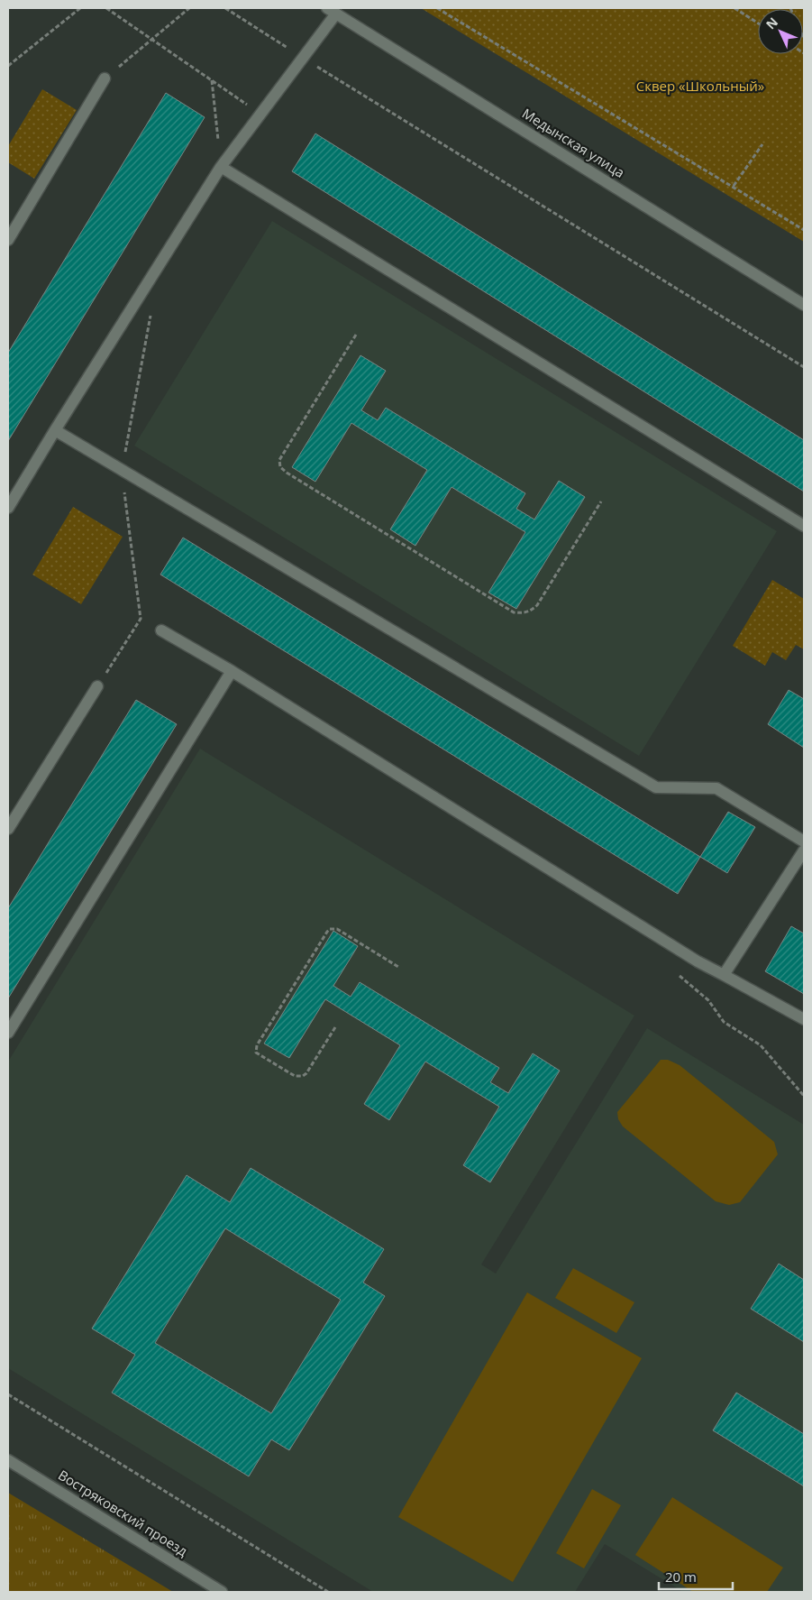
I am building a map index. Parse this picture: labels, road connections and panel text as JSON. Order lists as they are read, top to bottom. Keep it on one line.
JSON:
{"streets":{"street":["Медынская улица","Востряковский проезд"]},"parks":["Сквер «Школьный»"],"scale_bar":"20 m","north":"top left"}
